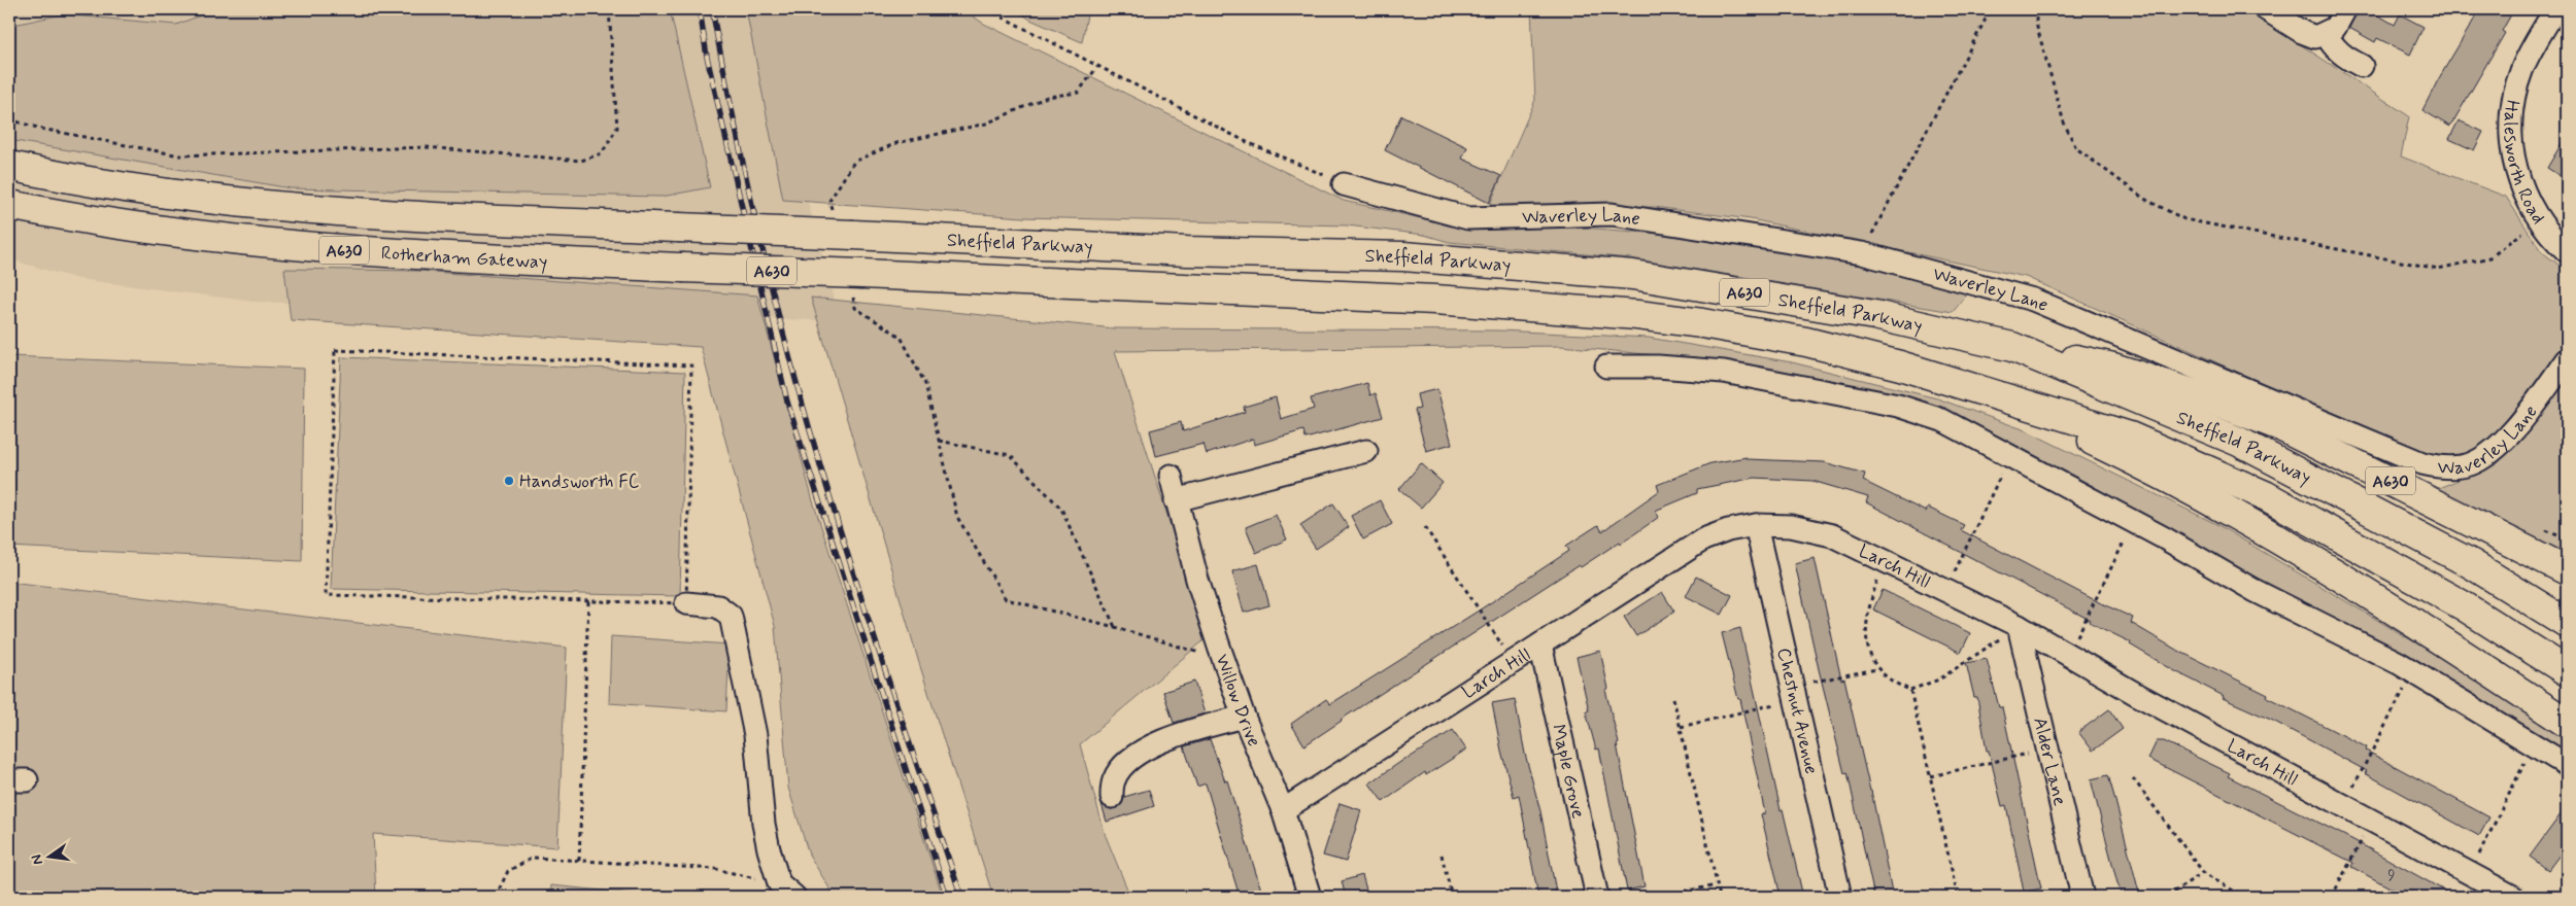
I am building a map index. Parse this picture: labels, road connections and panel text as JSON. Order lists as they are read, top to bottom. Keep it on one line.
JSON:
{"streets":{"highway":["Sheffield Parkway","A630","Rotherham Gateway"],"street":["Halesworth Road","Waverley Lane","Larch Hill","Willow Drive","Chestnut Avenue","Alder Lane","Maple Grove"]},"crossings":[["Sheffield Parkway","A630"],["Sheffield Parkway","Rotherham Gateway"],["Larch Hill","Willow Drive"],["Larch Hill","Chestnut Avenue"],["Larch Hill","Alder Lane"],["Larch Hill","Maple Grove"]],"places":["Handsworth FC"],"house_numbers":["9"],"north":"left"}
